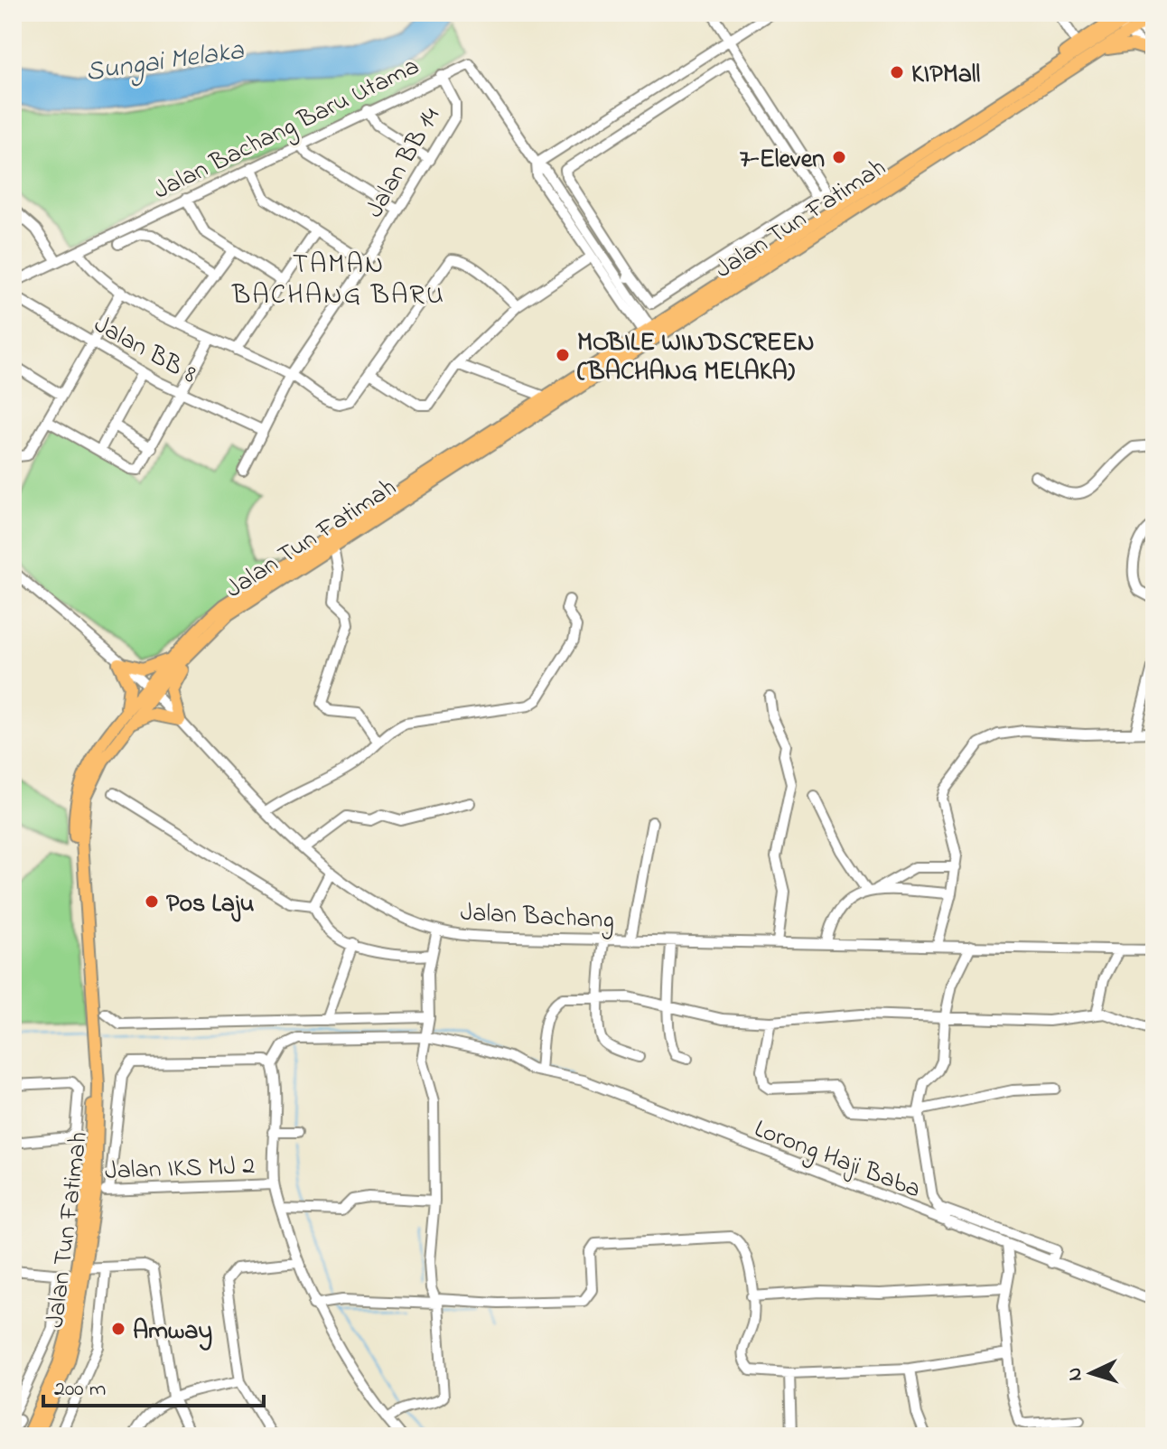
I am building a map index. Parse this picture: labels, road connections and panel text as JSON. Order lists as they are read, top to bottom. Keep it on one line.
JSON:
{"streets":{"main road":["Jalan Tun Fatimah"],"street":["Jalan Bachang Baru Utama","Jalan BB 14","Jalan BB 8","Jalan Bachang","Lorong Haji Baba","Jalan IKS MJ 2"]},"crossings":[["Jalan Bachang Baru Utama","Jalan BB 14"],["Jalan BB 14","Jalan BB 8"],["Jalan Tun Fatimah","Jalan Bachang"],["Jalan Tun Fatimah","Jalan IKS MJ 2"]],"districts":["TAMAN BACHANG BARU"],"water":["Sungai Melaka"],"places":["KIPMall","7-Eleven","MOBILE WINDSCREEN (BACHANG MELAKA)","Pos Laju","Amway"],"scale_bar":"200 m","north":"left"}
